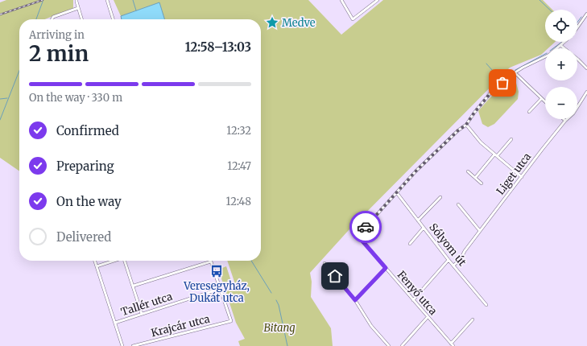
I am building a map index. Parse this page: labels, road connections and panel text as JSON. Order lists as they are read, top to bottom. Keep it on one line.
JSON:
{"streets":{"street":["Liget utca","Sólyom út","Fenyő utca","Tallér utca","Krajcár utca"]},"crossings":[["Liget utca","Sólyom út"],["Sólyom út","Fenyő utca"],["Tallér utca","Krajcár utca"]],"parks":["Bitang"],"places":{"place":["Medve"],"bus stop":["Veresegyház, Dukát utca"]},"page":{"map_buttons":["+","−"],"heading":["2 min","Arriving in","12:58–13:03"],"bar":"On the way · 330 m","list":[["Confirmed","12:32"],["Preparing","12:47"],["On the way","12:48"],"Delivered"]}}
